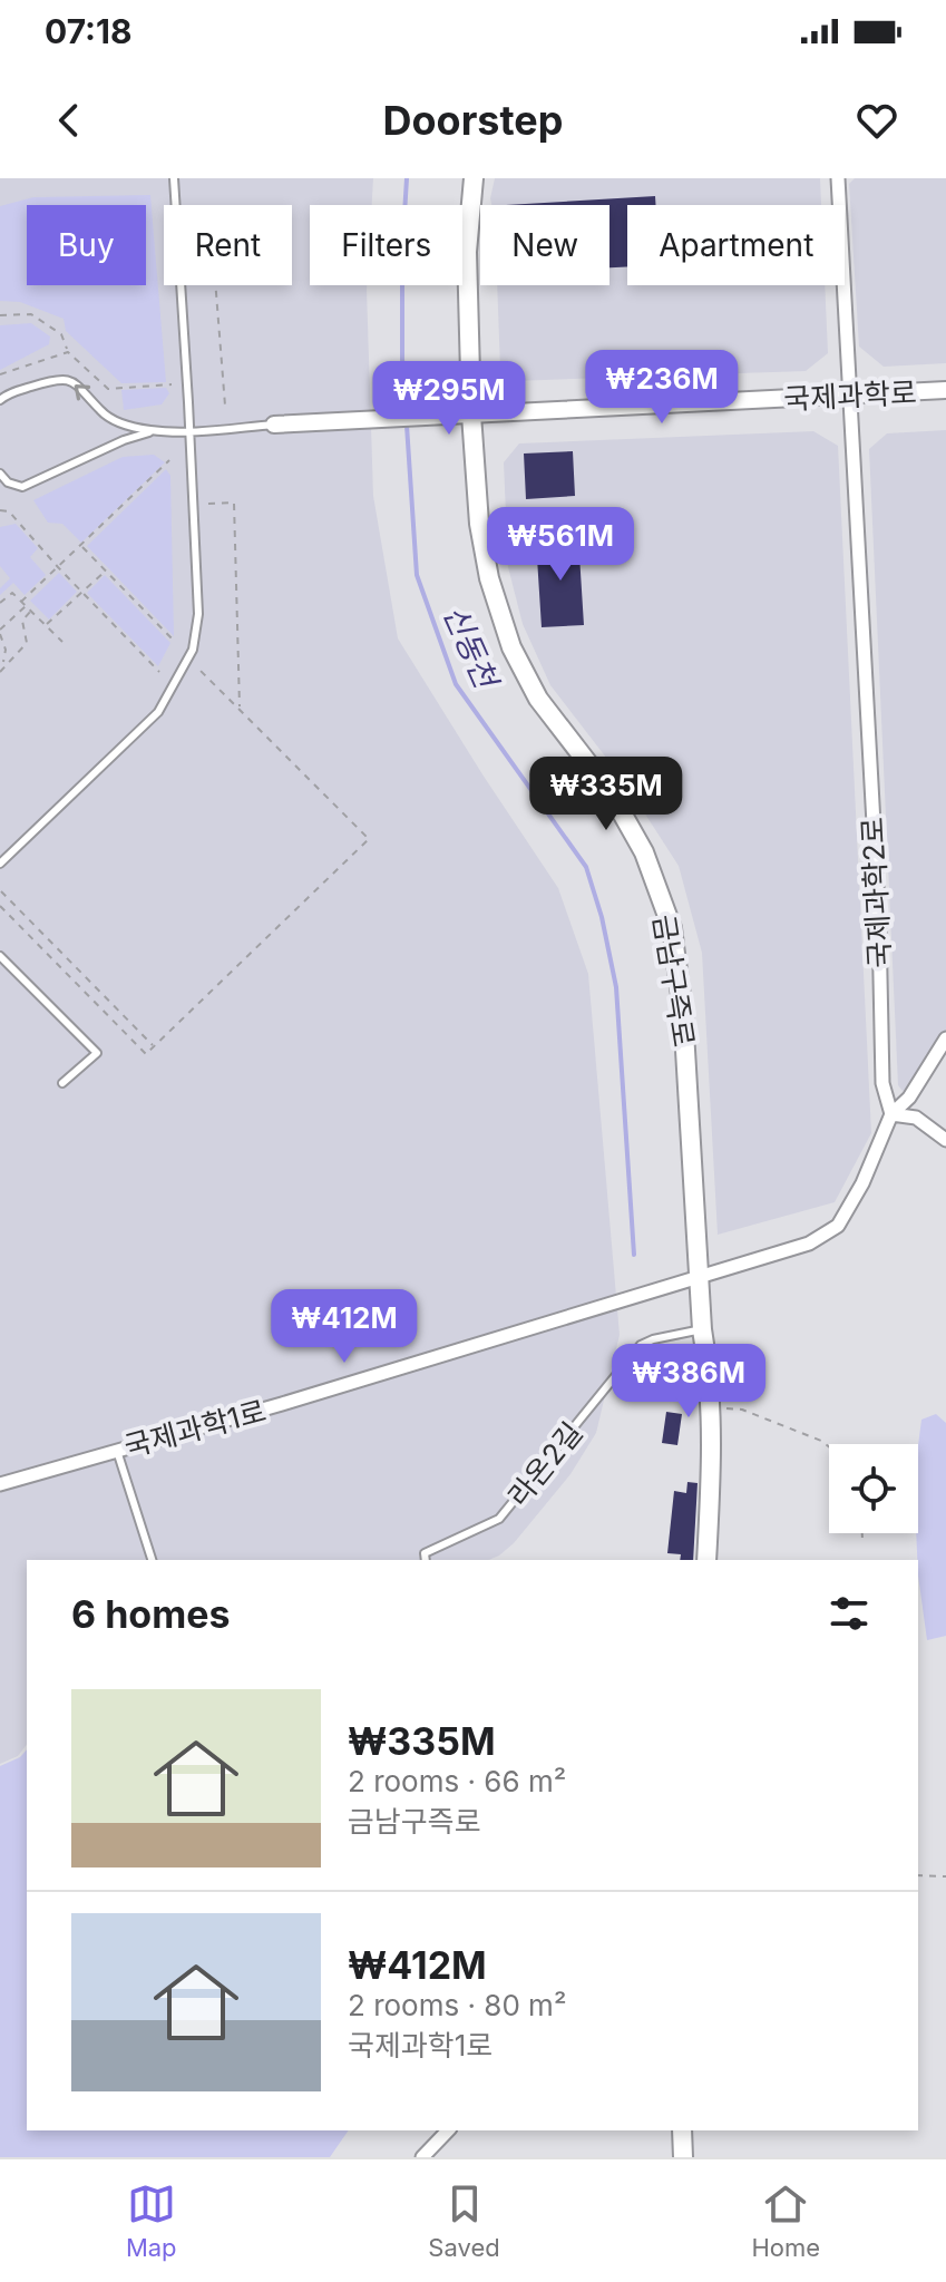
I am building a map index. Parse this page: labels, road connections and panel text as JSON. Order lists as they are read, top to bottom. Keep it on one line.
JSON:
{"streets":{"main road":["금남구즉로"],"street":["국제과학로","국제과학2로","국제과학1로"],"lane":["라온2길"]},"crossings":[["국제과학로","국제과학2로"],["국제과학로","금남구즉로"],["금남구즉로","국제과학1로"],["금남구즉로","라온2길"]],"water":["신동천"],"page":{"status":"07:18","header":"Doorstep","chip":["Buy","Rent","Filters","New","Apartment"],"price":["₩236M","₩295M","₩561M","₩335M","₩412M","₩386M"],"heading":"6 homes","list":[{"name":"₩335M","note":"2 rooms · 66 m² · 금남구즉로"},{"name":"₩412M","note":"2 rooms · 80 m² · 국제과학1로"}],"tabs":["Map","Saved","Home"]}}
